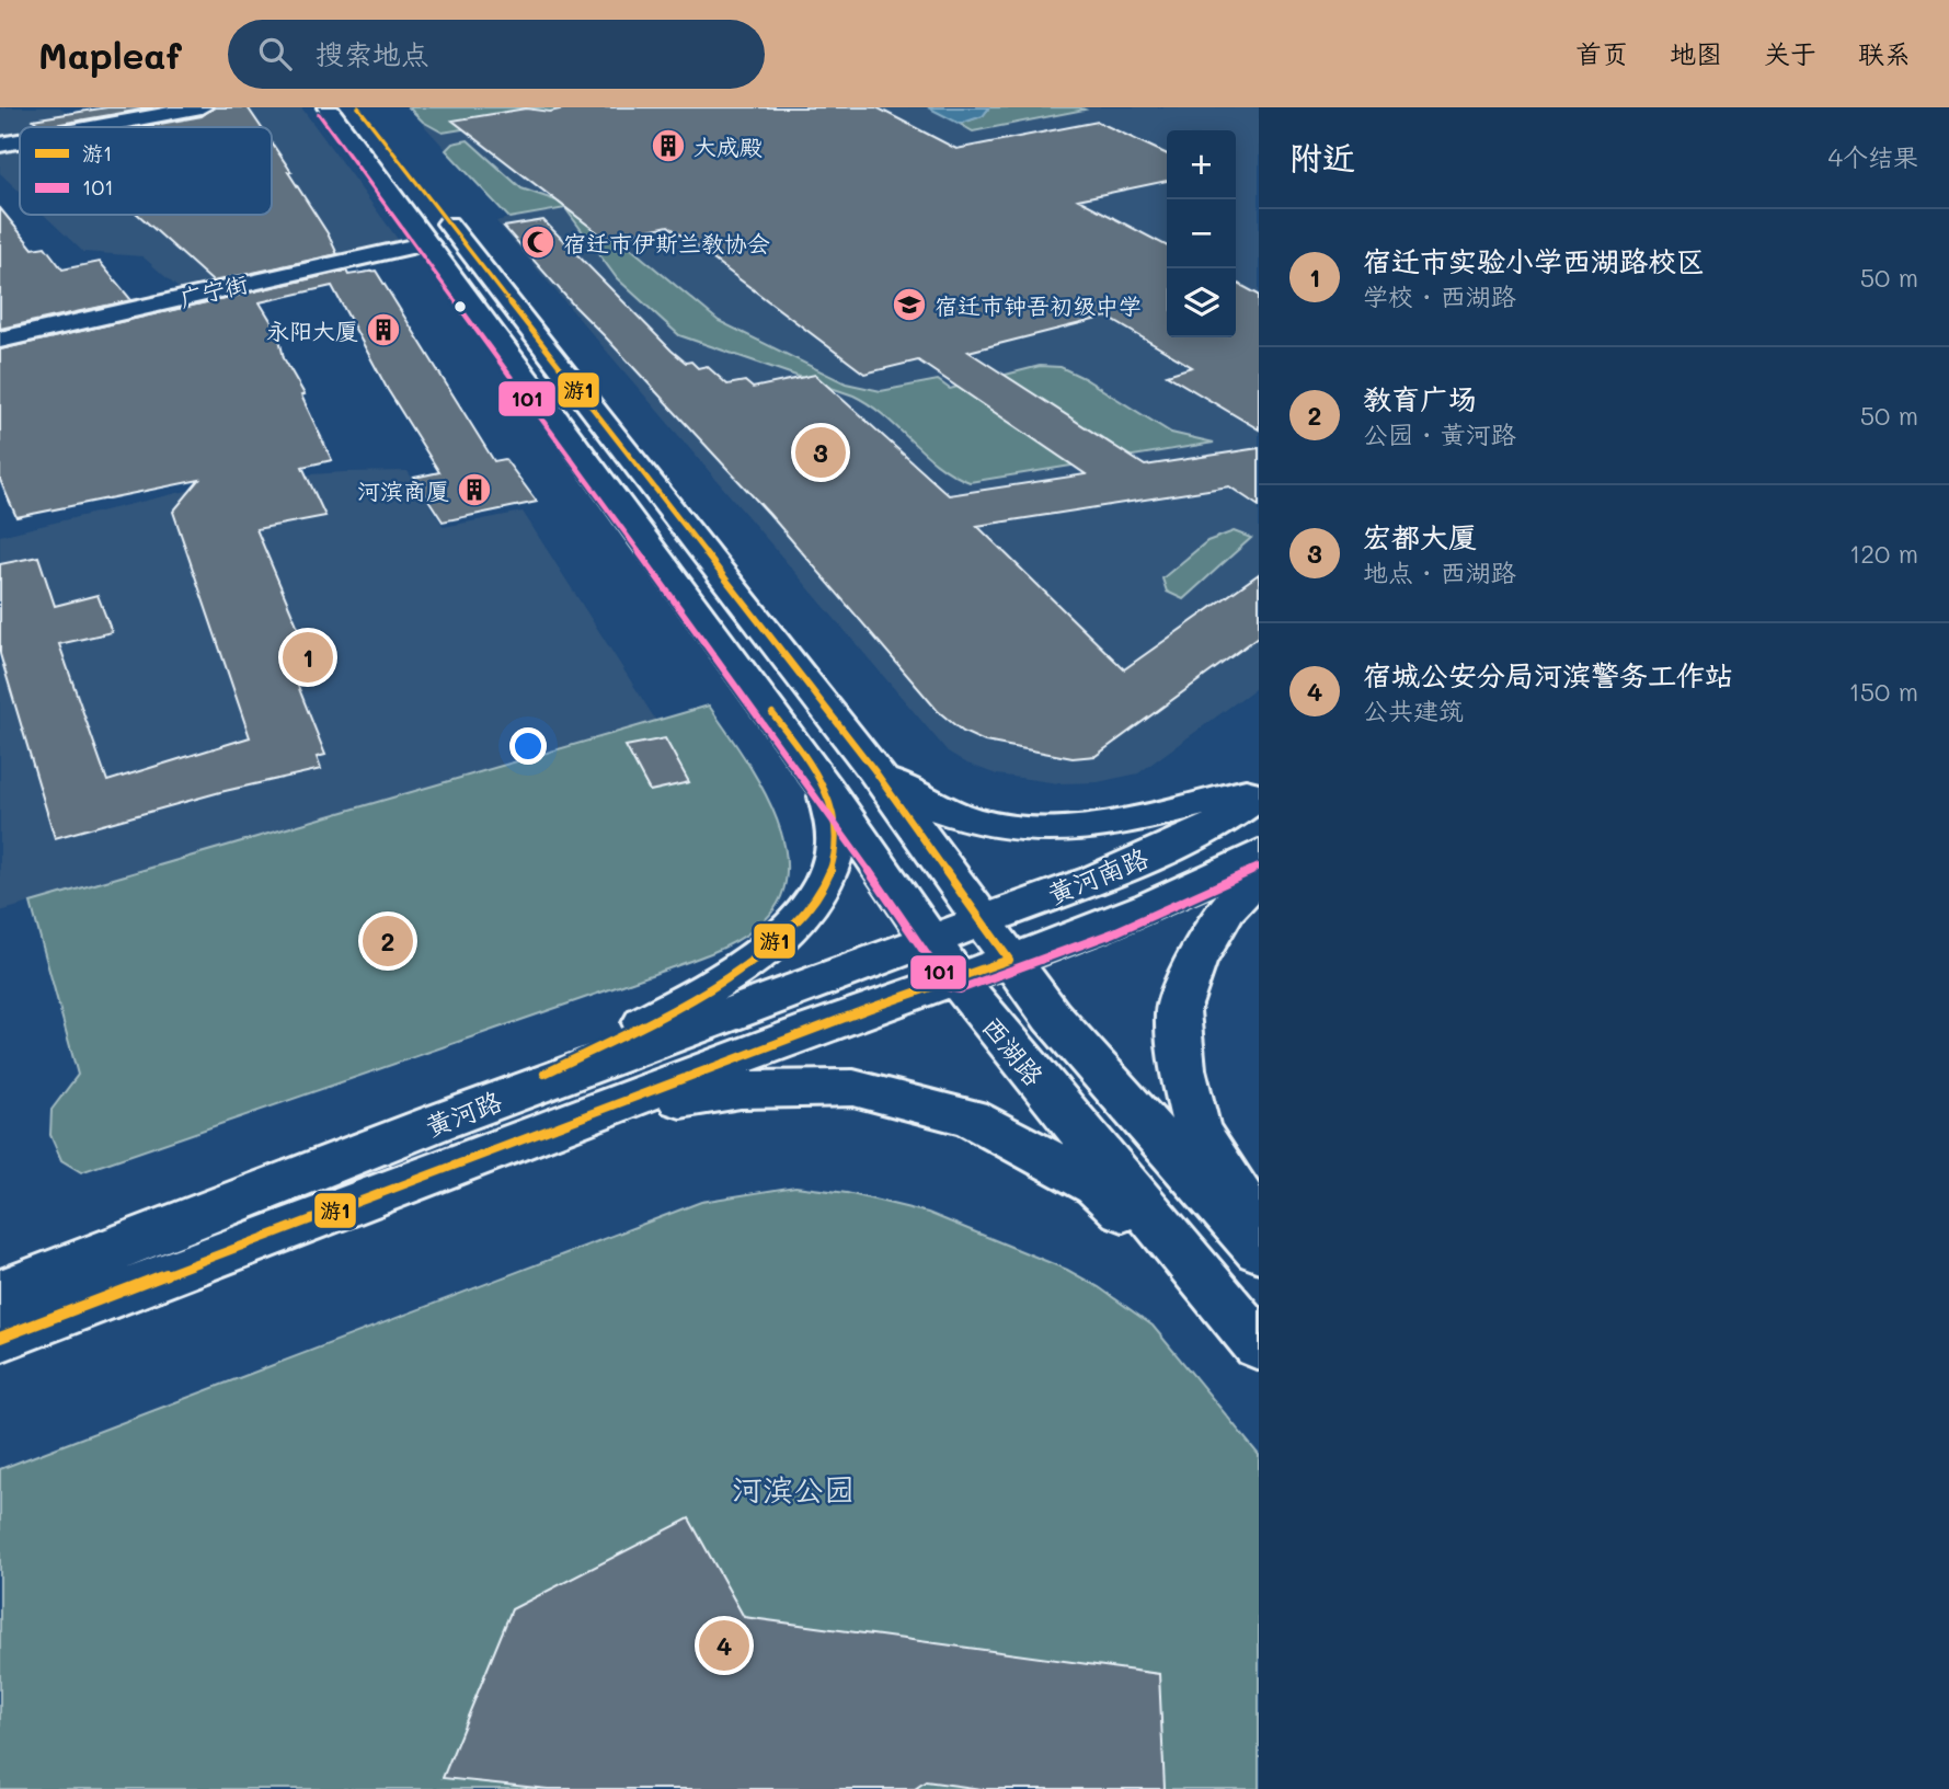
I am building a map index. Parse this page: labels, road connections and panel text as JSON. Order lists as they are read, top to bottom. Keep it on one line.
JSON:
{"streets":{"main road":["广宁街","黄河南路","西湖路","黄河路"]},"crossings":[["广宁街","西湖路"],["黄河南路","西湖路"],["黄河南路","黄河路"],["西湖路","黄河路"]],"parks":["河滨公园"],"places":{"building":["大成殿","永阳大厦","河滨商厦"],"mosque":["宿迁市伊斯兰教协会"],"school or university":["宿迁市钟吾初级中学"]},"lines":["transit line 游1","transit line 101"],"legend":["游1","101"],"page":{"header":"Mapleaf","search":"搜索地点","nav":["首页","地图","关于","联系"],"heading":["附近","4个结果"],"map_buttons":["+","−"],"list":[{"mark":"1","name":"宿迁市实验小学西湖路校区","note":"学校 · 西湖路","value":"50 m"},{"mark":"2","name":"教育广场","note":"公园 · 黄河路","value":"50 m"},{"mark":"3","name":"宏都大厦","note":"地点 · 西湖路","value":"120 m"},{"mark":"4","name":"宿城公安分局河滨警务工作站","note":"公共建筑","value":"150 m"}],"pins":["3","1","2","4"]}}
